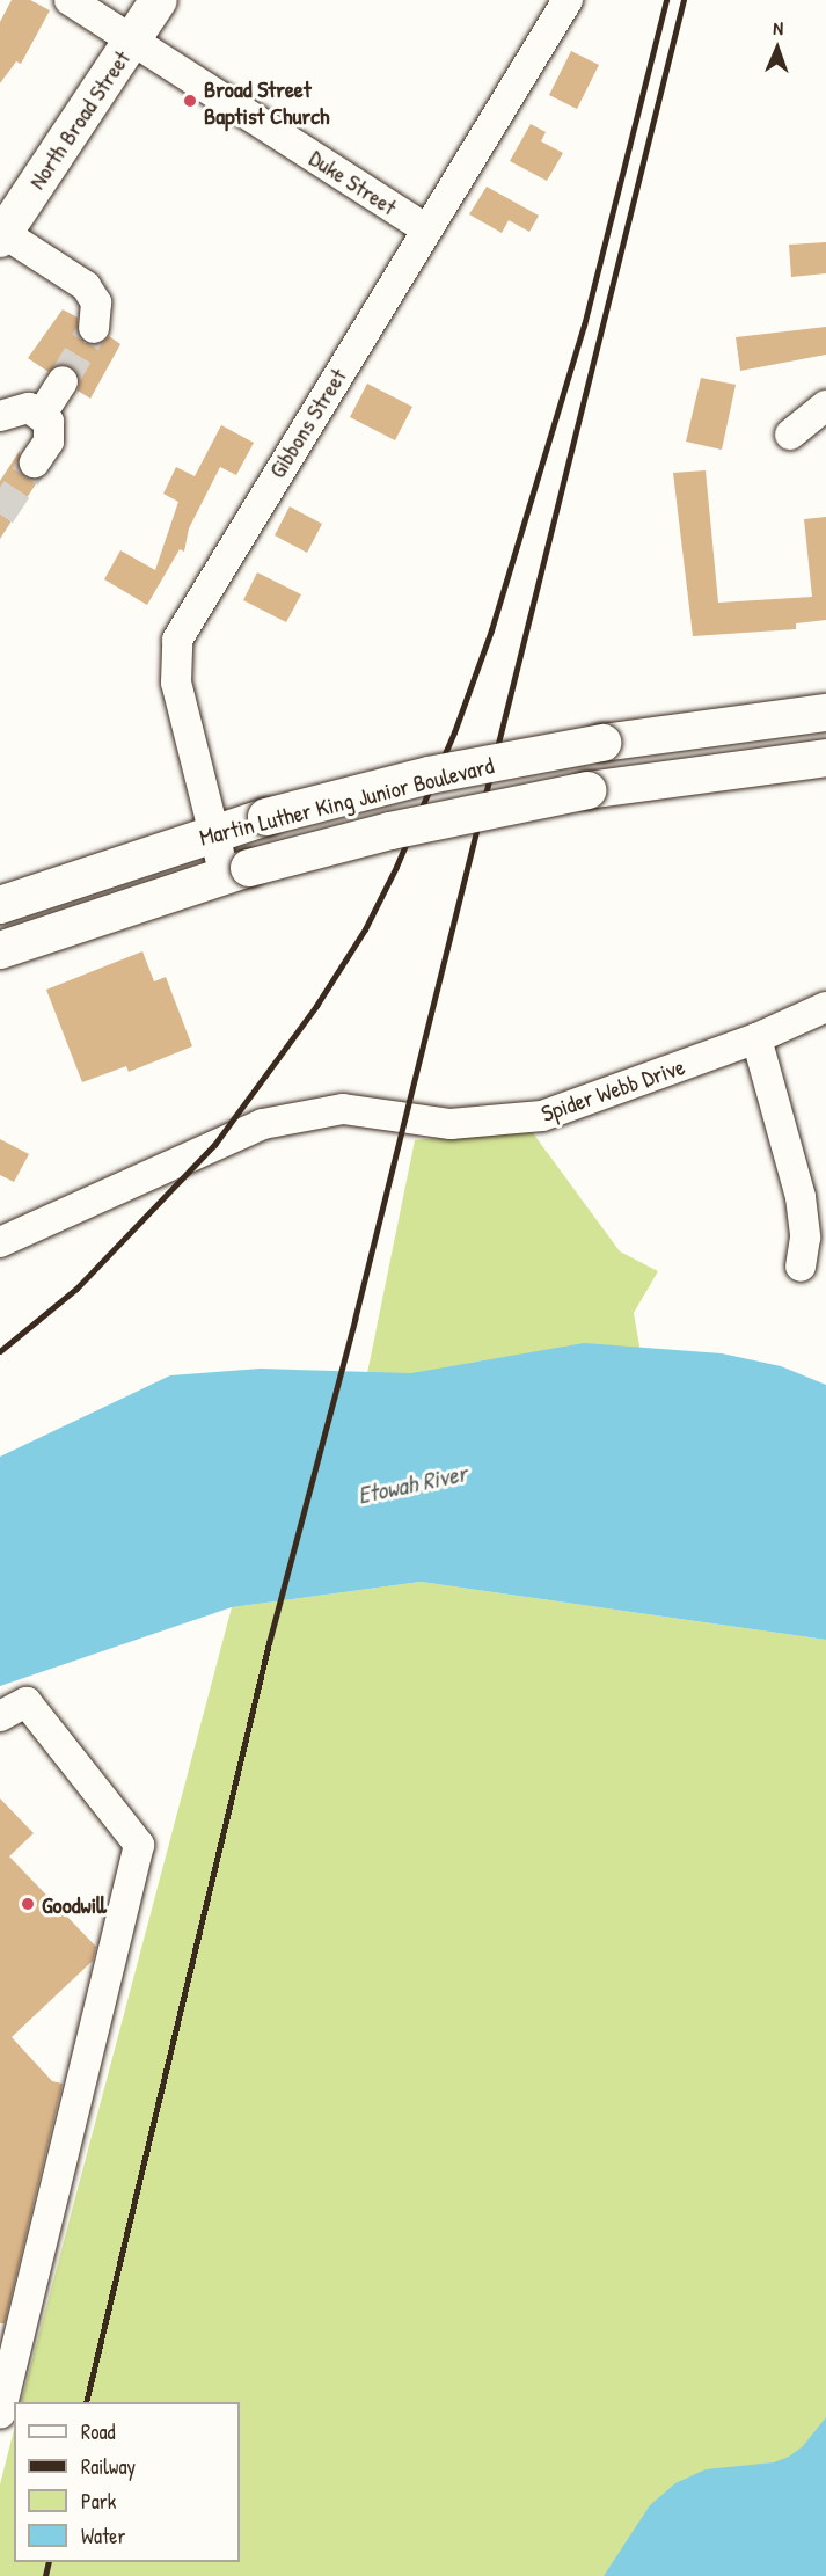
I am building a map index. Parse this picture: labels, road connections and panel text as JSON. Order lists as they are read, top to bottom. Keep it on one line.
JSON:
{"streets":{"main road":["North Broad Street","Martin Luther King Junior Boulevard"],"street":["Duke Street","Gibbons Street","Spider Webb Drive"]},"crossings":[["North Broad Street","Duke Street"],["Duke Street","Gibbons Street"],["Gibbons Street","Martin Luther King Junior Boulevard"]],"water":["Etowah River"],"places":["Broad Street Baptist Church","Goodwill"],"legend":["Road","Railway","Park","Water"],"north":"top"}
